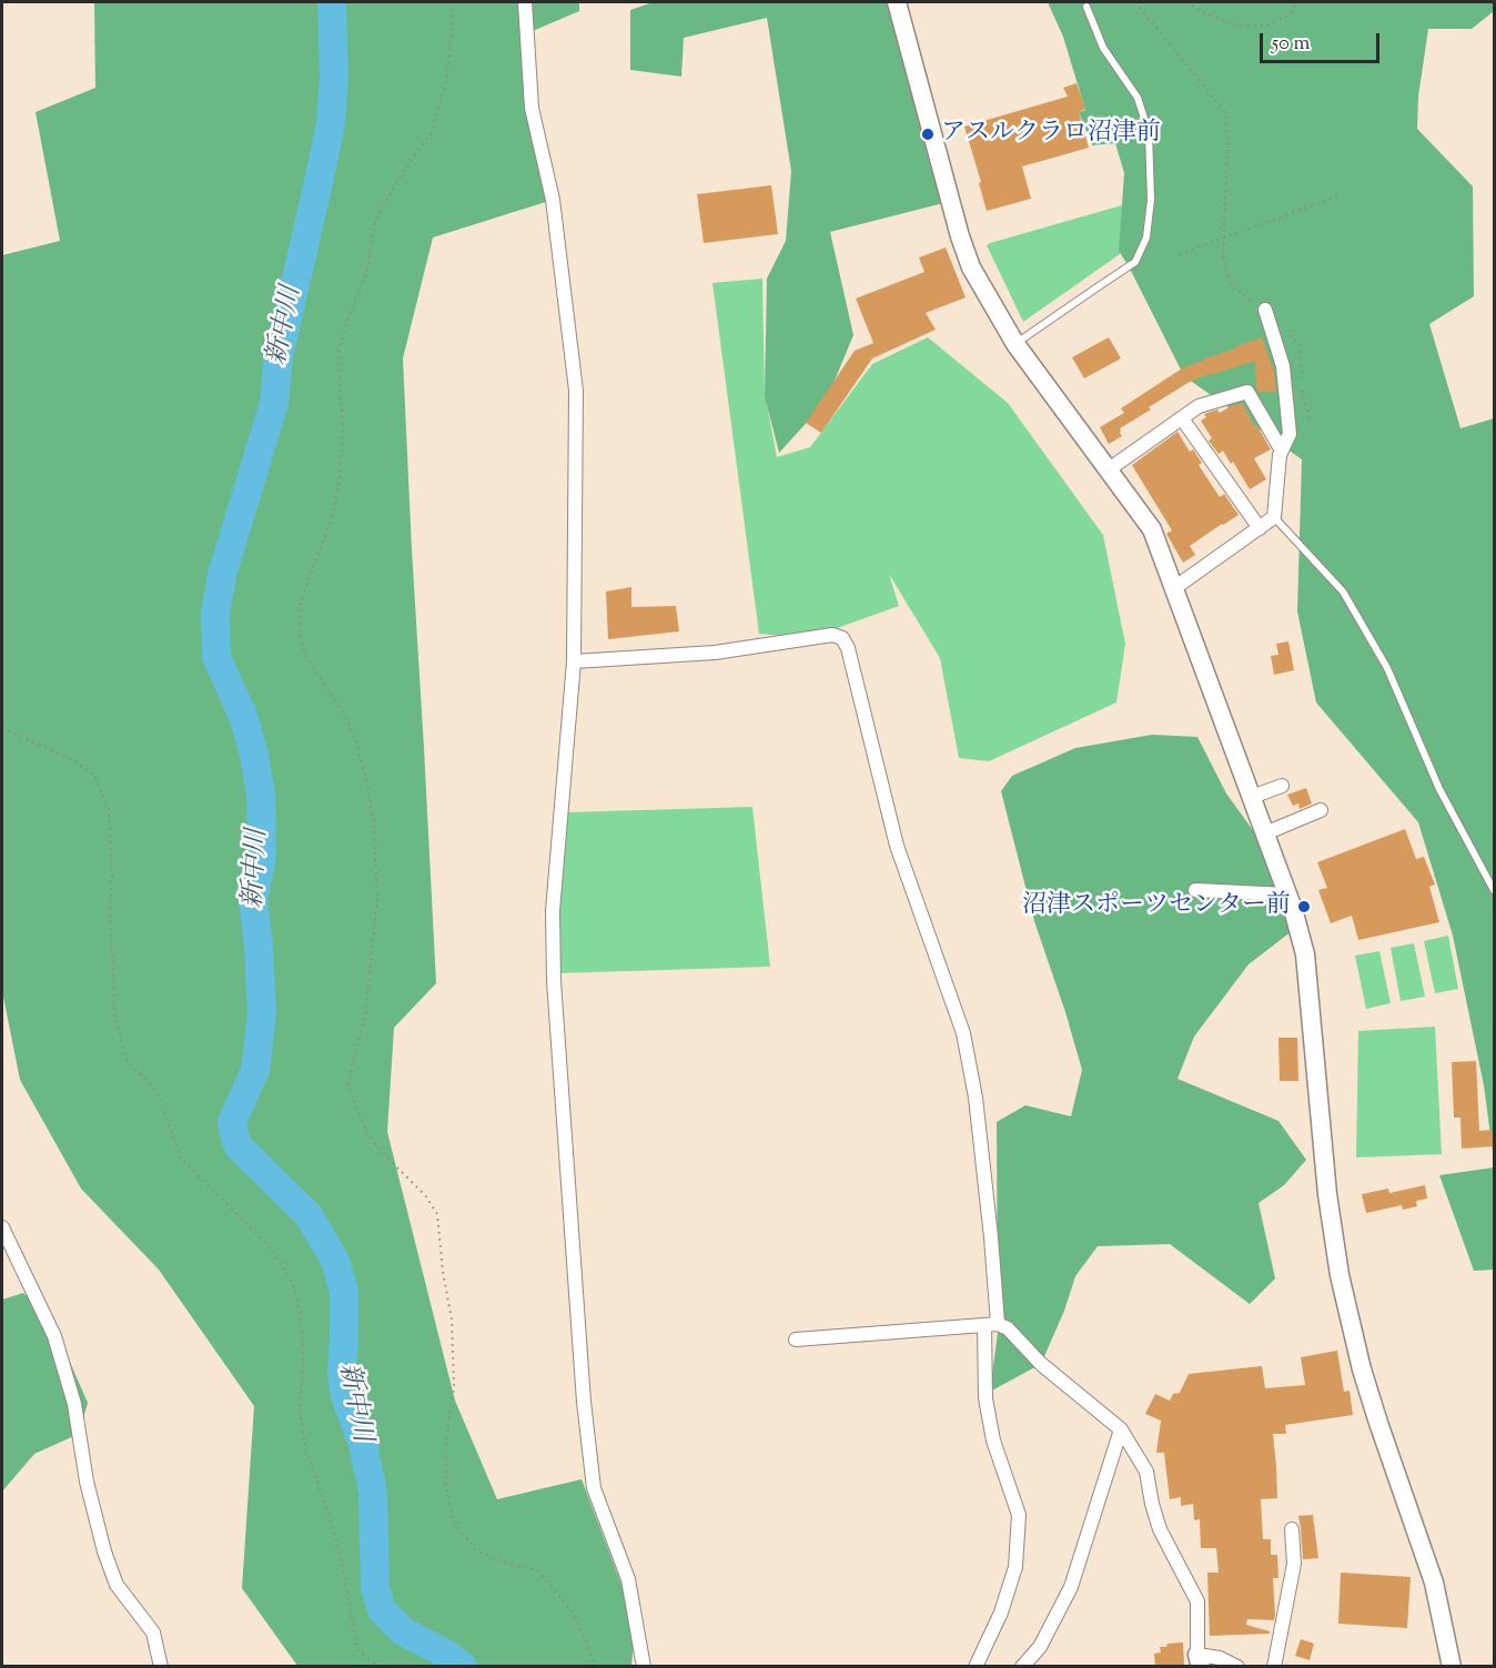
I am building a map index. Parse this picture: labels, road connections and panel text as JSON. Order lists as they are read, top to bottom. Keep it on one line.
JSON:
{"water":["新中川"],"places":["アスルクラロ沼津前","沼津スポーツセンター前"],"scale_bar":"50 m"}
